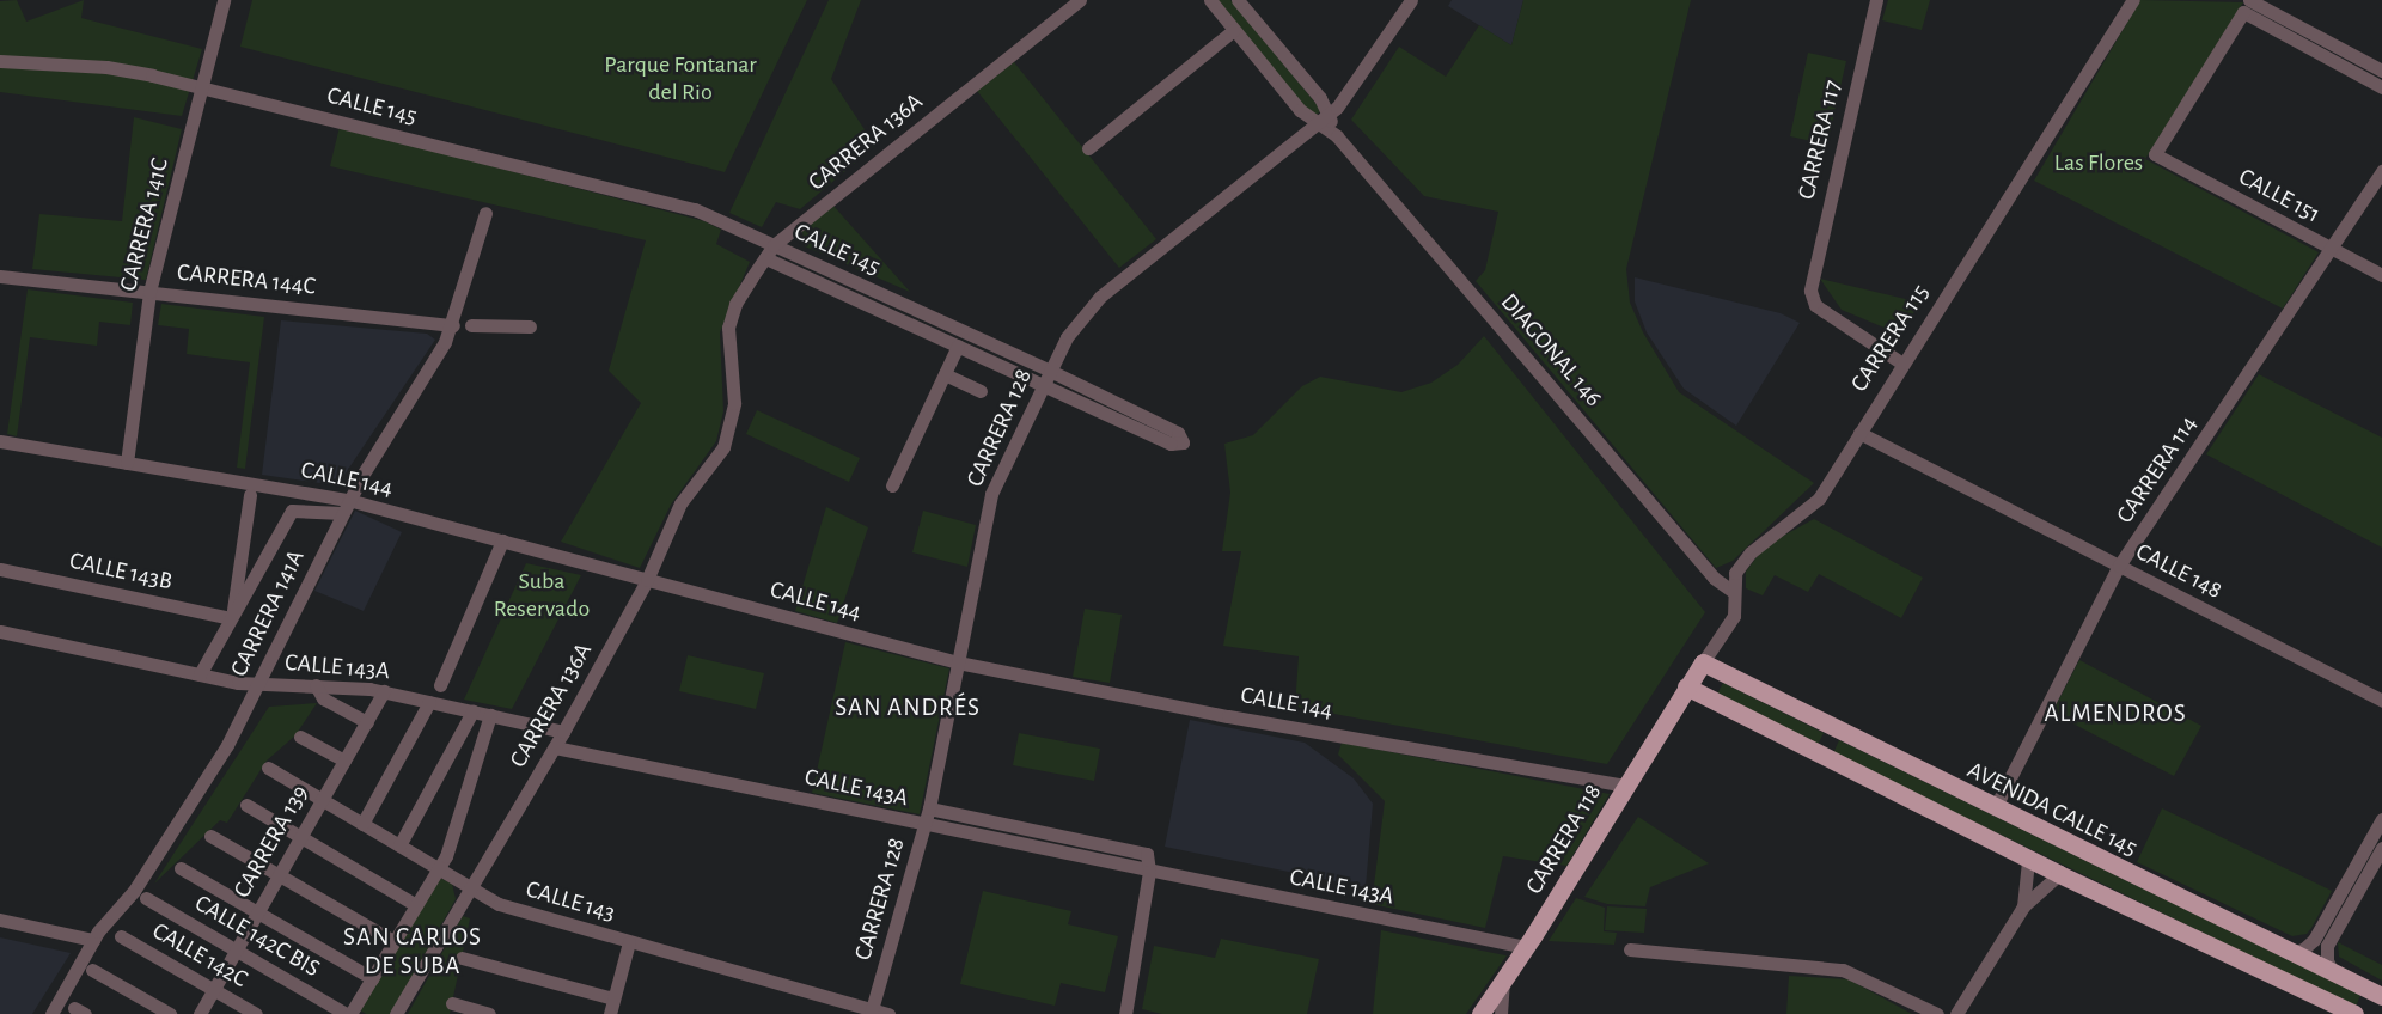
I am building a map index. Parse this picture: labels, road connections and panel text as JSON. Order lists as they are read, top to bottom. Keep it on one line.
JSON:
{"streets":{"main road":["CARRERA 115","AVENIDA CALLE 145","CARRERA 118"],"street":["CALLE 145","CARRERA 117","CARRERA 136A","CALLE 151","CARRERA 141C","CARRERA 144C","DIAGONAL 146","CARRERA 128","CARRERA 114","CALLE 144","CALLE 143B","CALLE 148","CARRERA 141A","CALLE 143A","CARRERA 139","CALLE 143","CALLE 142C BIS","CALLE 142C"]},"crossings":[["CALLE 145","CARRERA 136A"],["CALLE 145","CARRERA 141C"],["CALLE 145","CARRERA 128"],["CARRERA 117","CARRERA 115"],["CARRERA 136A","CALLE 144"],["CARRERA 136A","CALLE 143A"],["CARRERA 136A","CALLE 143"],["CALLE 151","CARRERA 114"],["CARRERA 141C","CARRERA 144C"],["CARRERA 141C","CALLE 144"],["CARRERA 144C","CARRERA 141A"],["CARRERA 115","DIAGONAL 146"],["CARRERA 115","CALLE 148"],["CARRERA 115","AVENIDA CALLE 145"],["CARRERA 115","CARRERA 118"],["DIAGONAL 146","CARRERA 128"],["CARRERA 128","CALLE 144"],["CARRERA 128","CALLE 143A"],["CARRERA 128","CALLE 143"],["CARRERA 114","CALLE 148"],["CARRERA 114","AVENIDA CALLE 145"],["CALLE 144","CARRERA 141A"],["CALLE 144","CARRERA 118"],["CARRERA 141A","CALLE 143A"],["CALLE 143A","CARRERA 118"],["CALLE 143A","CARRERA 139"],["CARRERA 139","CALLE 143"],["CARRERA 139","CALLE 142C BIS"],["CARRERA 139","CALLE 142C"]],"districts":["SAN ANDRÉS","ALMENDROS","SAN CARLOS DE SUBA"],"parks":["Parque Fontanar del Rio","Las Flores","Suba Reservado"]}
